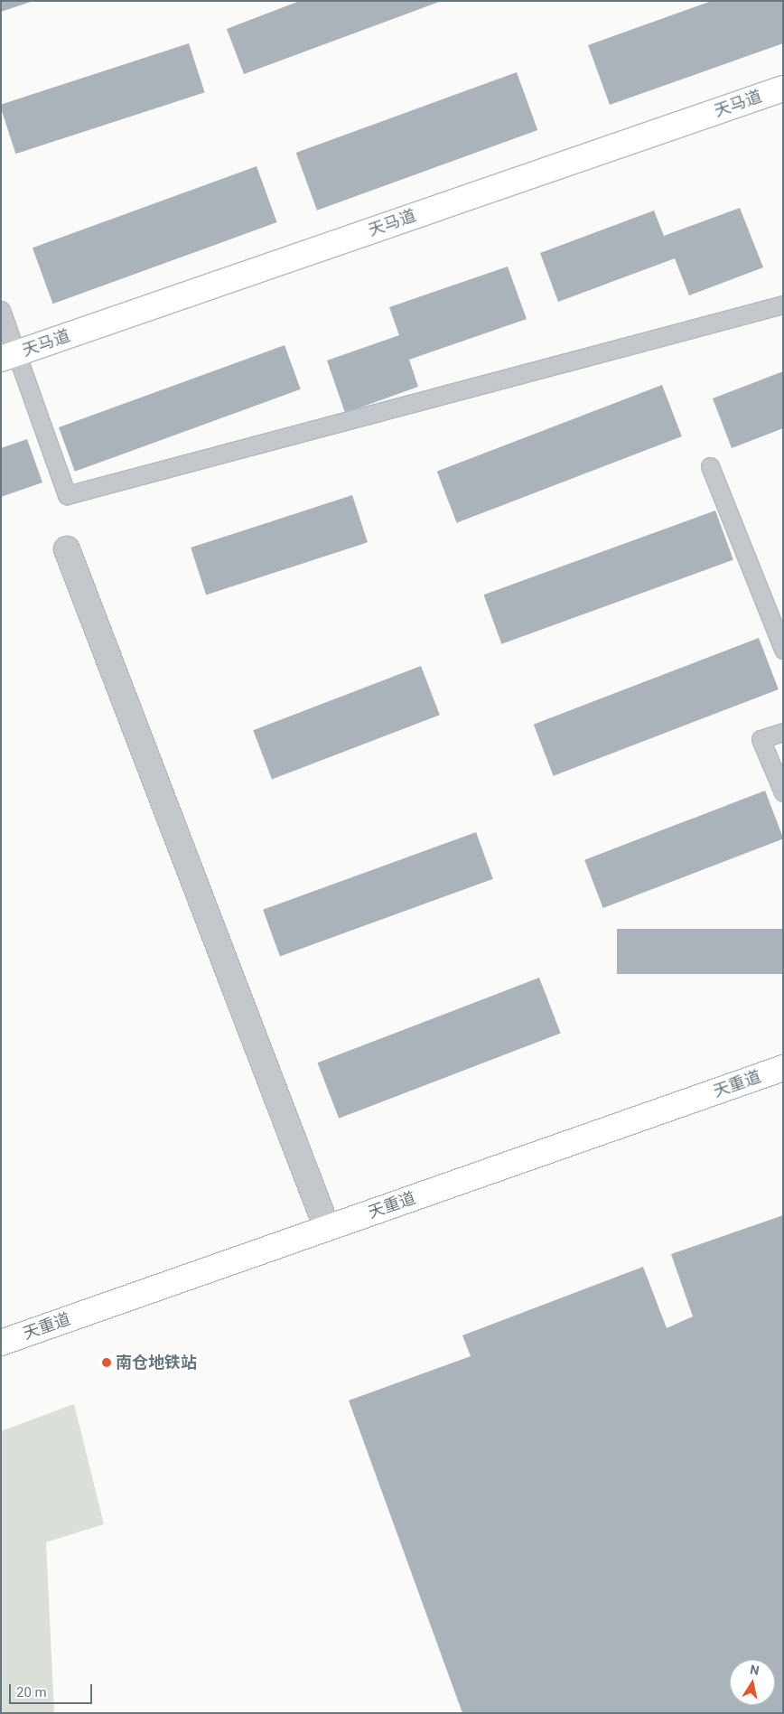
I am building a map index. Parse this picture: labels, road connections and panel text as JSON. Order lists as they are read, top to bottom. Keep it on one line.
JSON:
{"streets":{"street":["天马道","天重道"]},"places":["南仓地铁站"],"scale_bar":"20 m","north":"top"}
